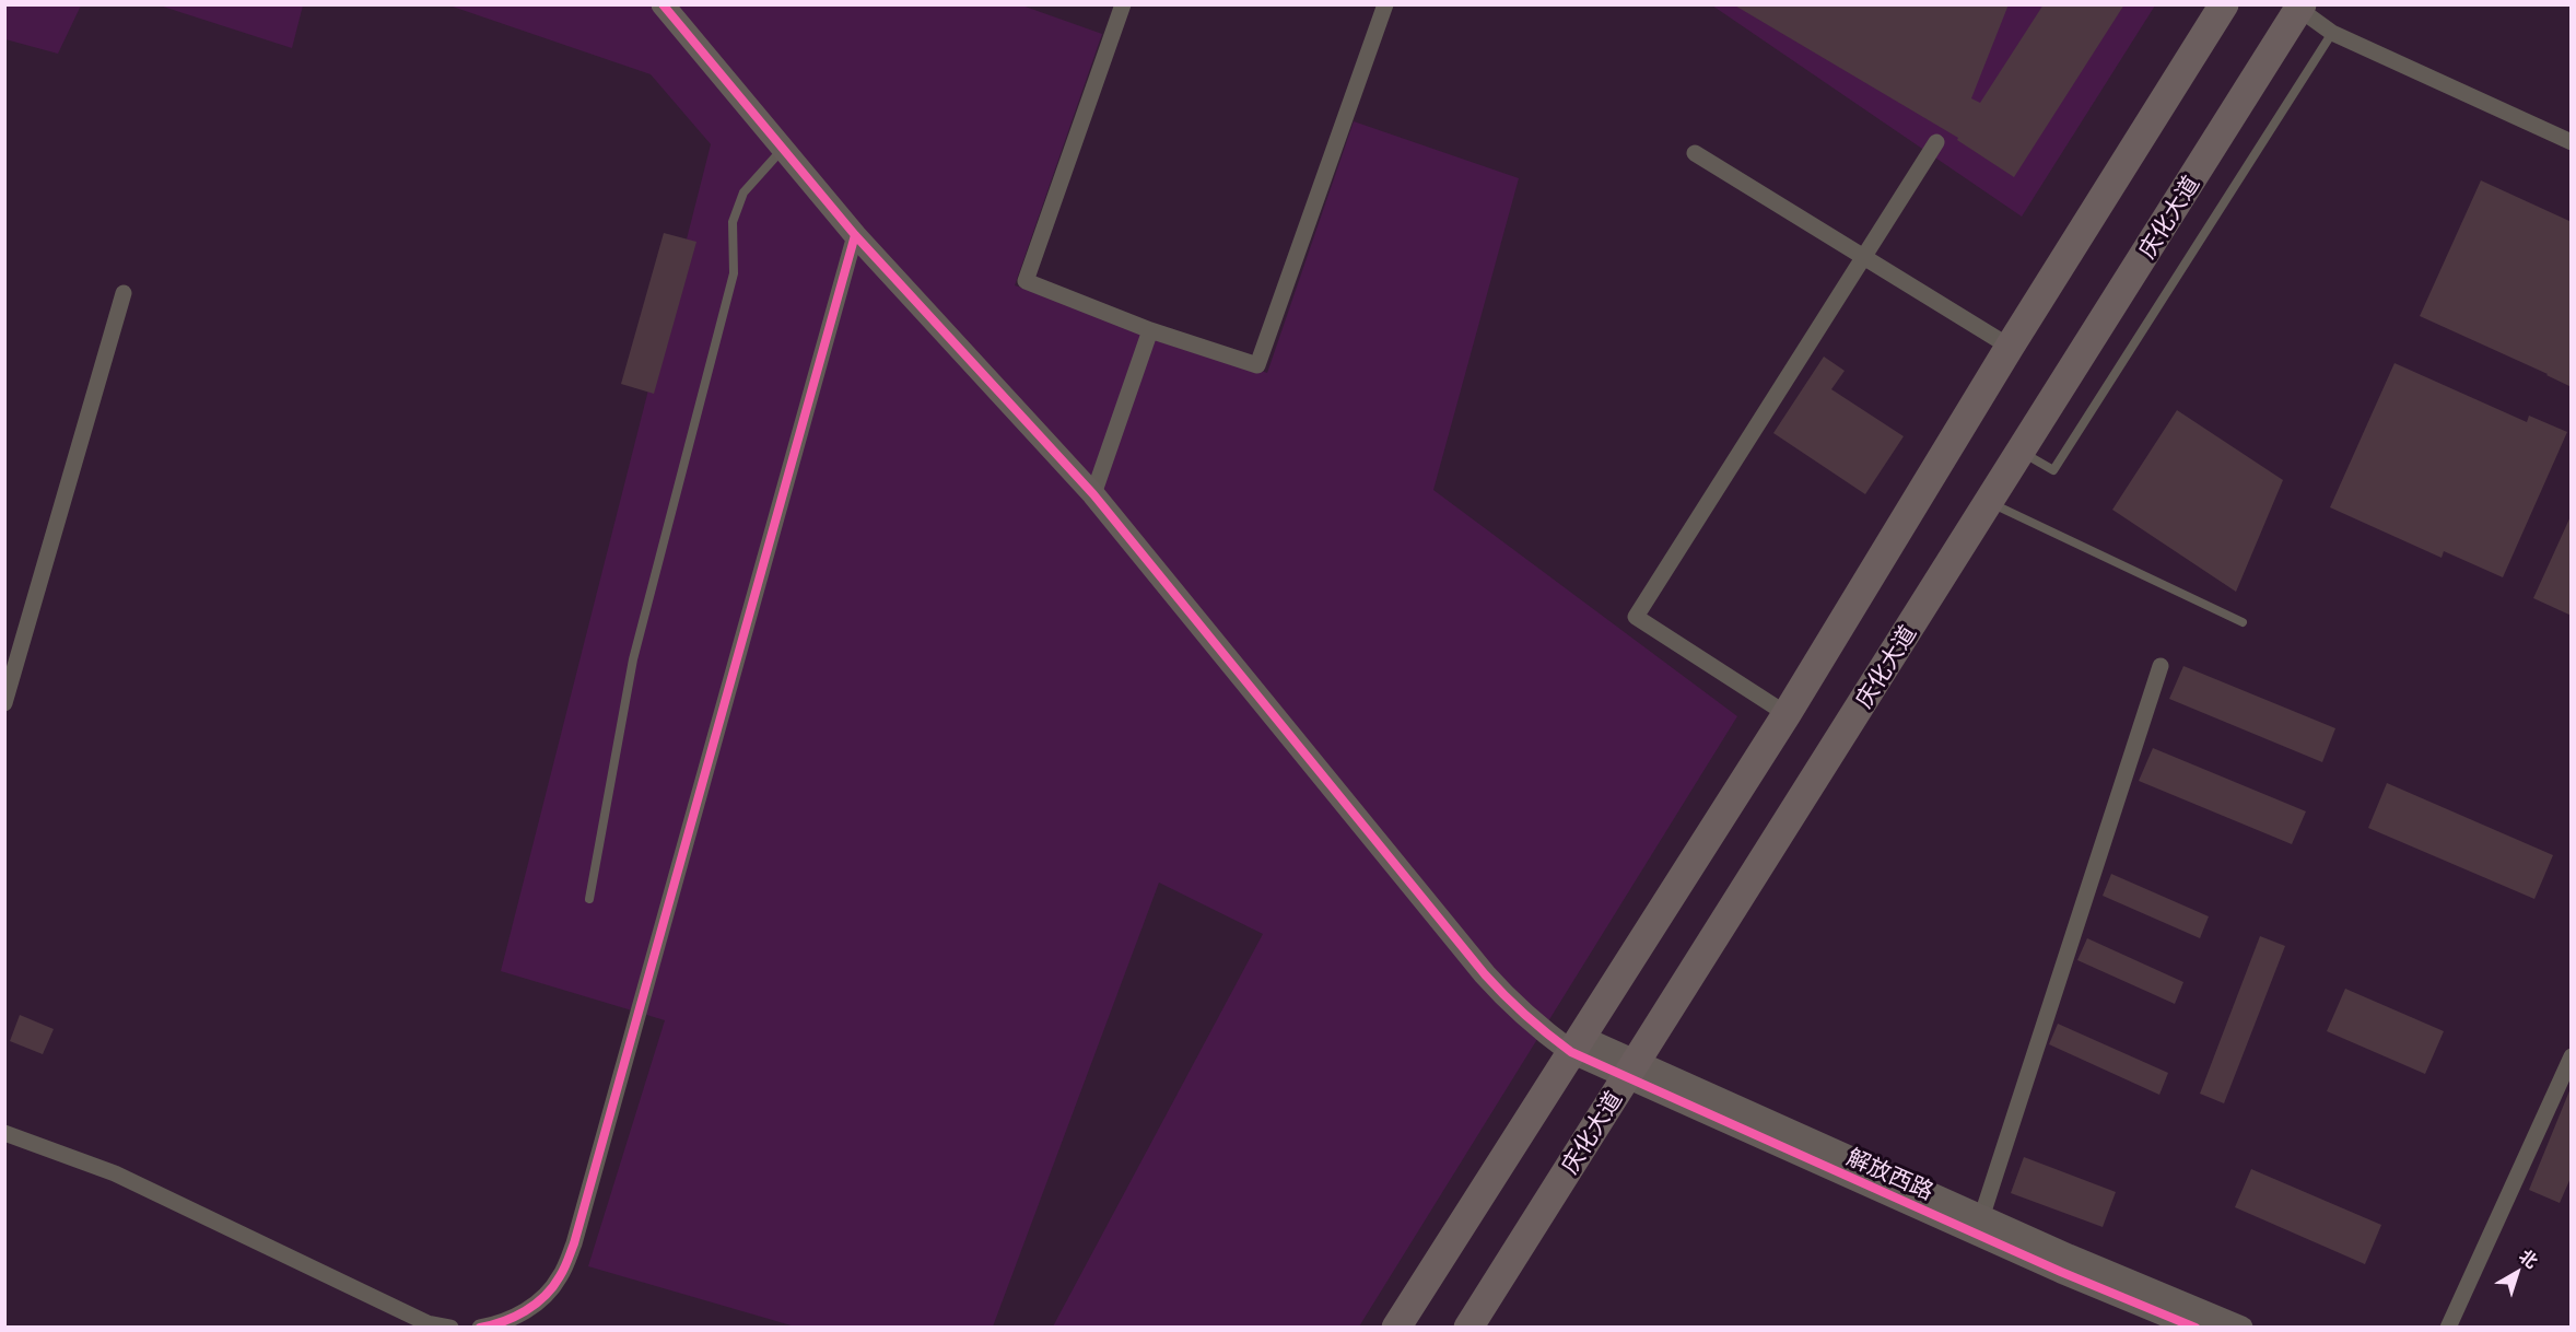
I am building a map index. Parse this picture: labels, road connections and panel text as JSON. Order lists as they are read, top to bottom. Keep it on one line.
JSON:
{"streets":{"highway":["庆化大道"],"street":["解放西路"]},"crossings":[["庆化大道","解放西路"]],"north":"top right"}
